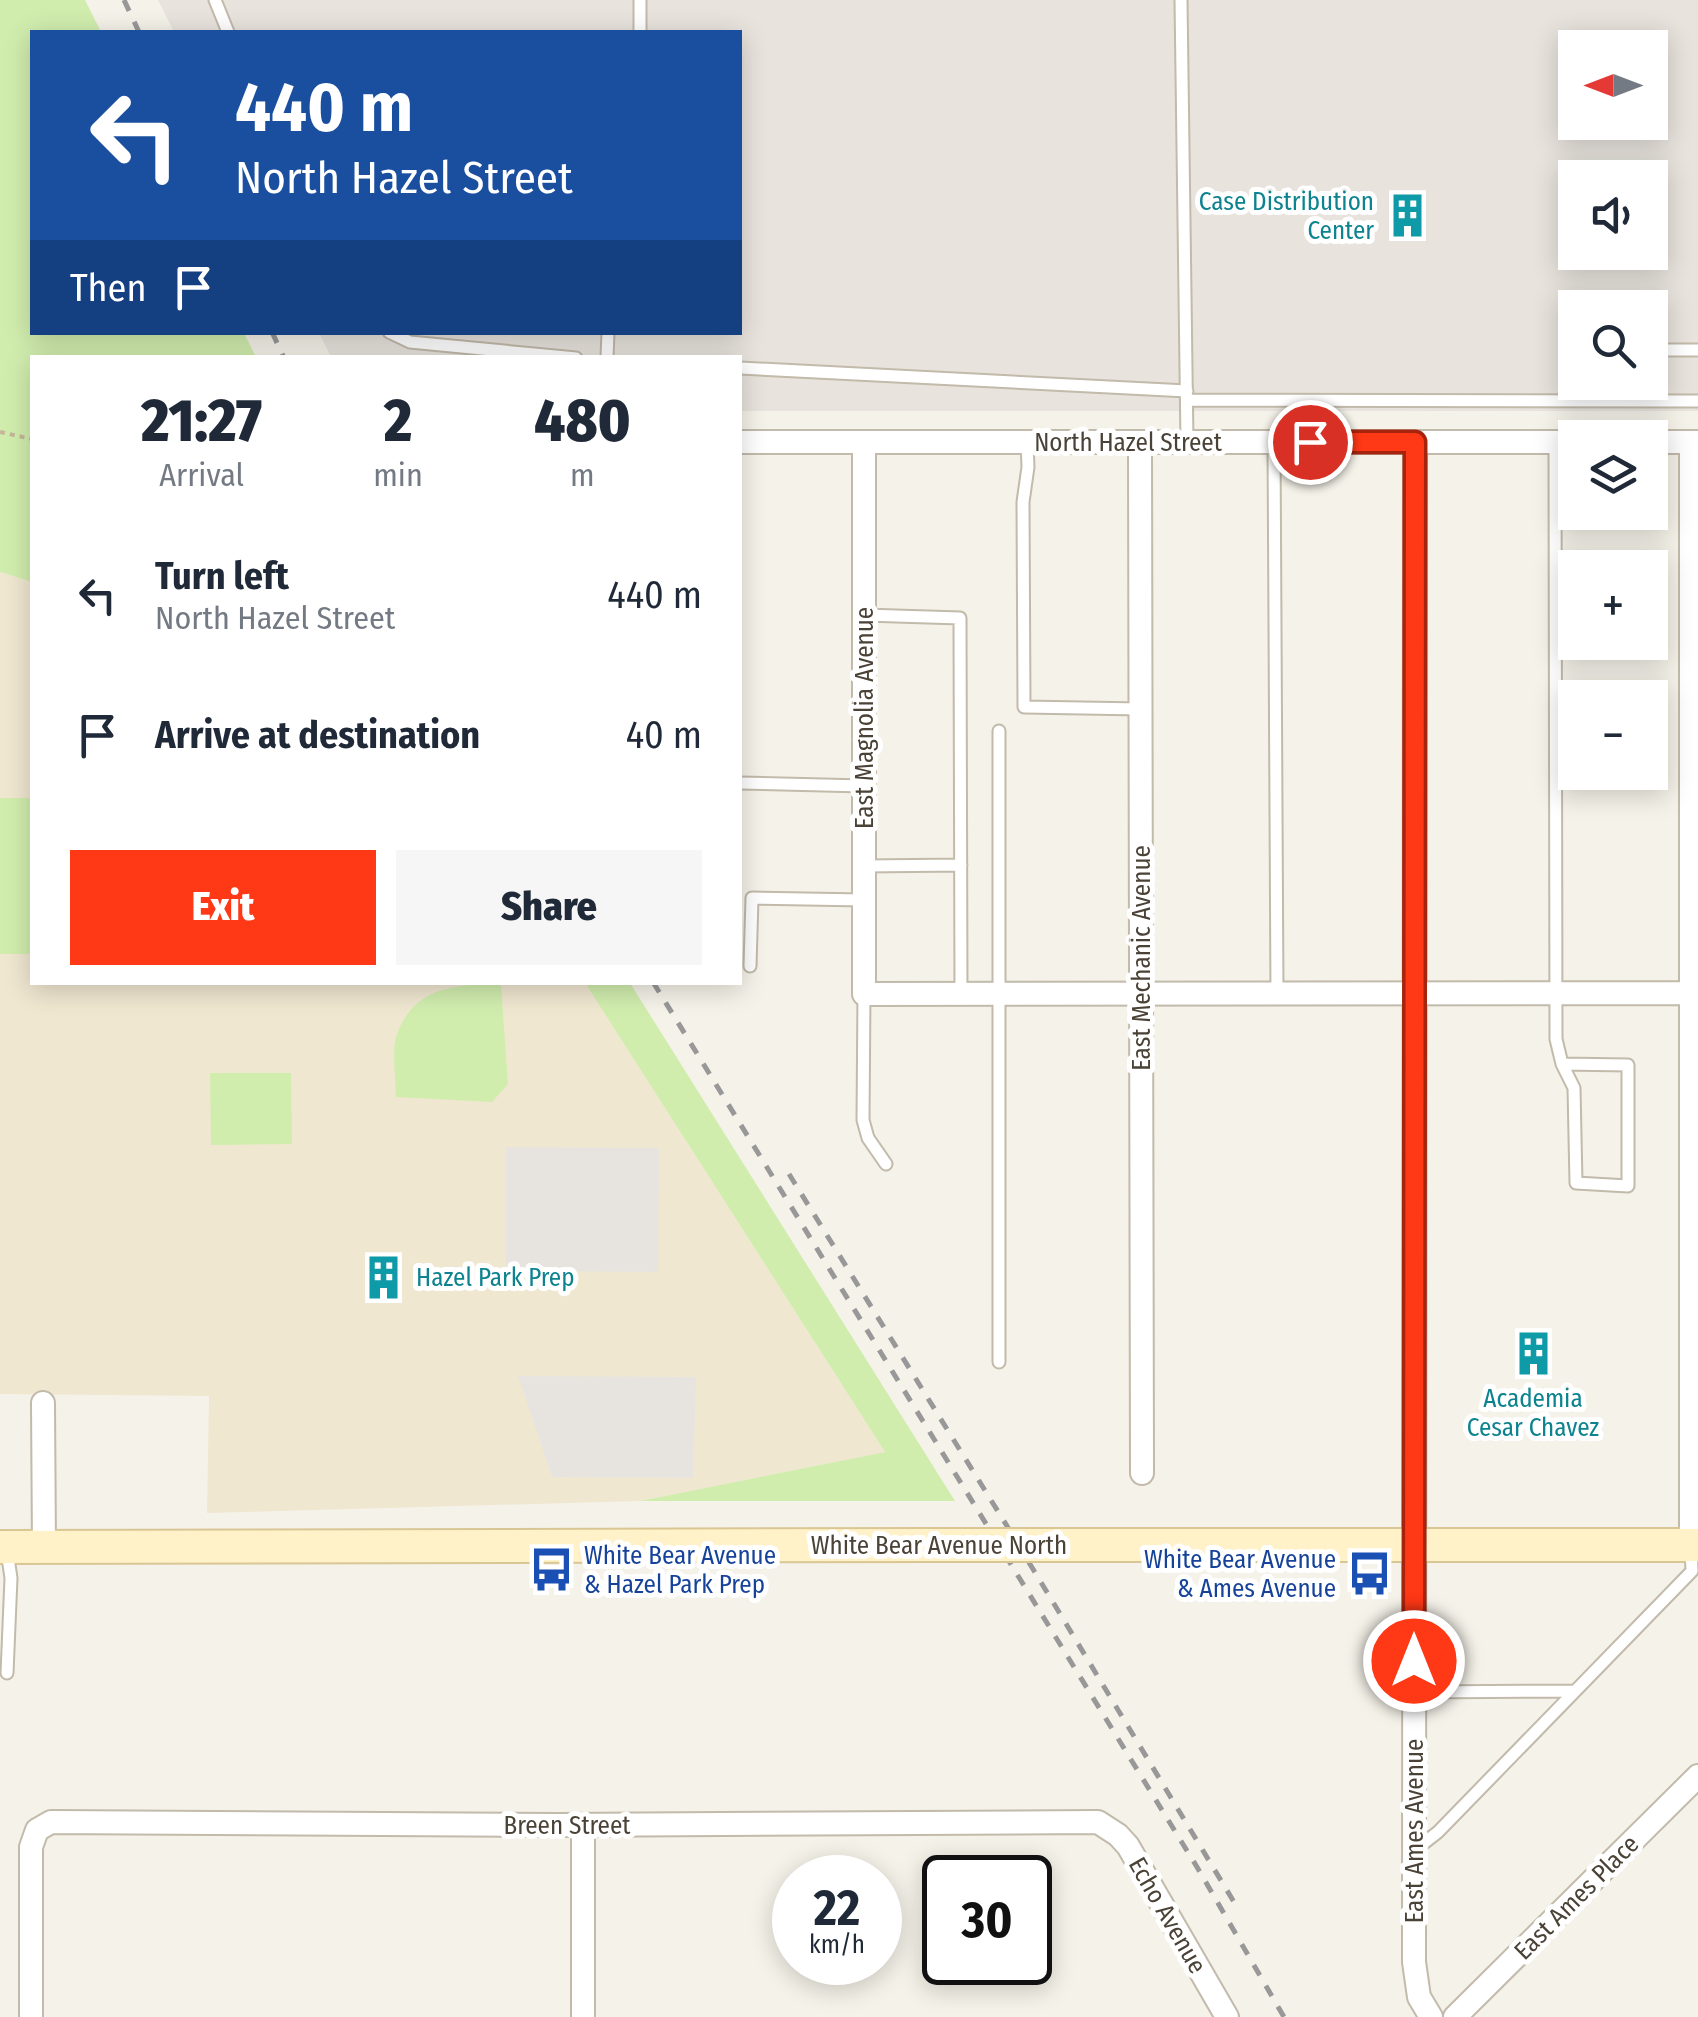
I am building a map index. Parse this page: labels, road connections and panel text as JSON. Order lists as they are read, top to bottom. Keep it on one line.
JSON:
{"streets":{"main road":["White Bear Avenue North"],"street":["North Hazel Street","East Magnolia Avenue","East Mechanic Avenue","Breen Street","East Ames Avenue","East Ames Place","Echo Avenue"]},"crossings":[["North Hazel Street","East Magnolia Avenue"],["North Hazel Street","East Mechanic Avenue"],["North Hazel Street","East Ames Avenue"],["White Bear Avenue North","East Ames Avenue"],["Breen Street","Echo Avenue"]],"places":{"building":["Case Distribution Center","Hazel Park Prep","Academia Cesar Chavez"],"bus stop":["White Bear Avenue & Hazel Park Prep","White Bear Avenue & Ames Avenue"]},"north":"left","page":{"map_buttons":["+","−"],"turn":["440 m","North Hazel Street"],"then":"Then","eta":["21:27","Arrival","2","min","480","m"],"list":[{"name":"Turn left","note":"North Hazel Street","value":"440 m"},{"name":"Arrive at destination","value":"40 m"}],"buttons":["Exit","Share"],"speed":"22 km/h","limit":"30"}}
